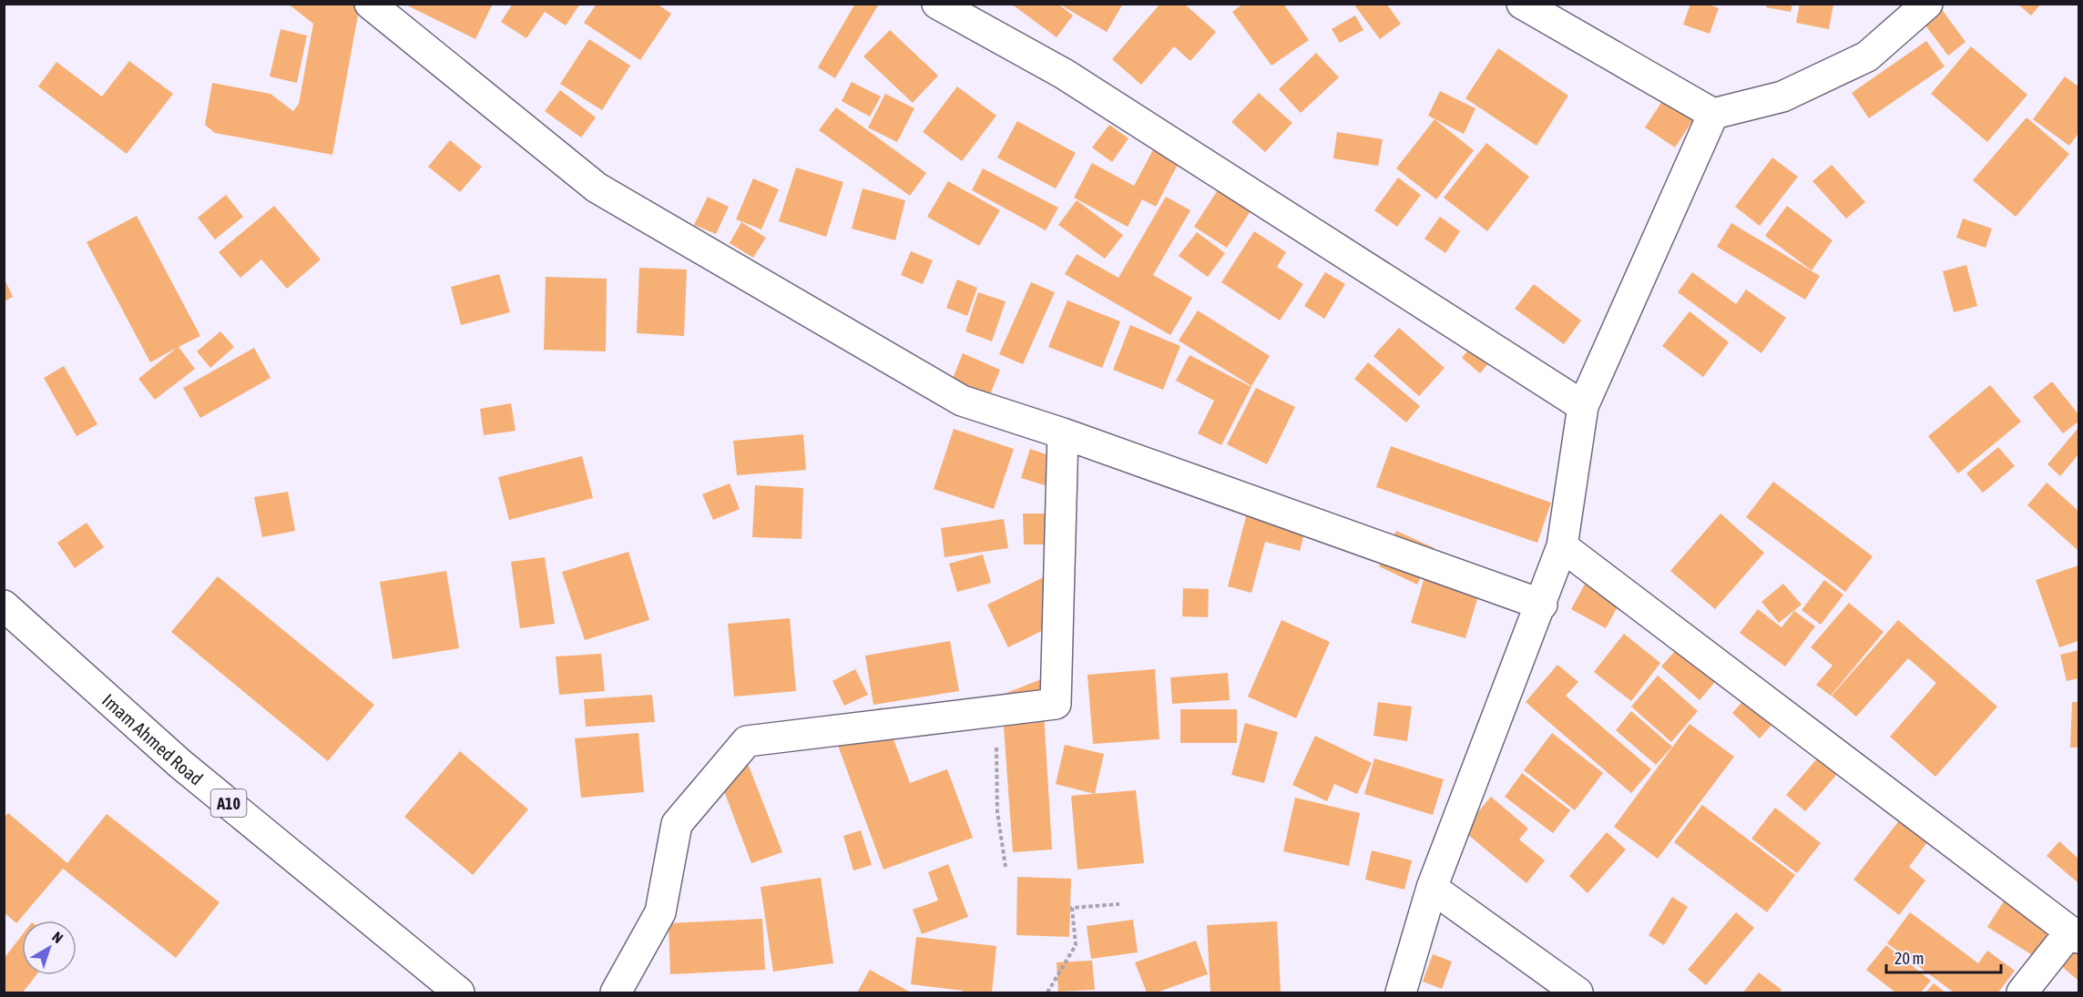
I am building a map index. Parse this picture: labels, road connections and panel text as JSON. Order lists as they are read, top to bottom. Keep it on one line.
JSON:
{"streets":{"main road":["Imam Ahmed Road","A10"]},"scale_bar":"20 m","north":"top right"}
